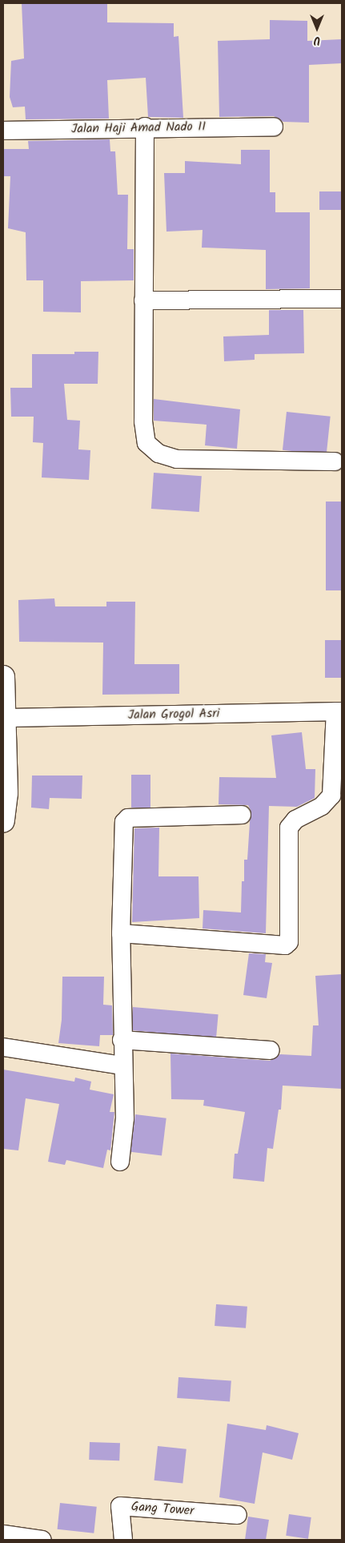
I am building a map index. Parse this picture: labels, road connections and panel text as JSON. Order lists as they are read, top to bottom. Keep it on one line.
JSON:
{"streets":{"street":["Jalan Haji Amad Nado II","Jalan Grogol Asri","Gang Tower"]},"north":"bottom"}
